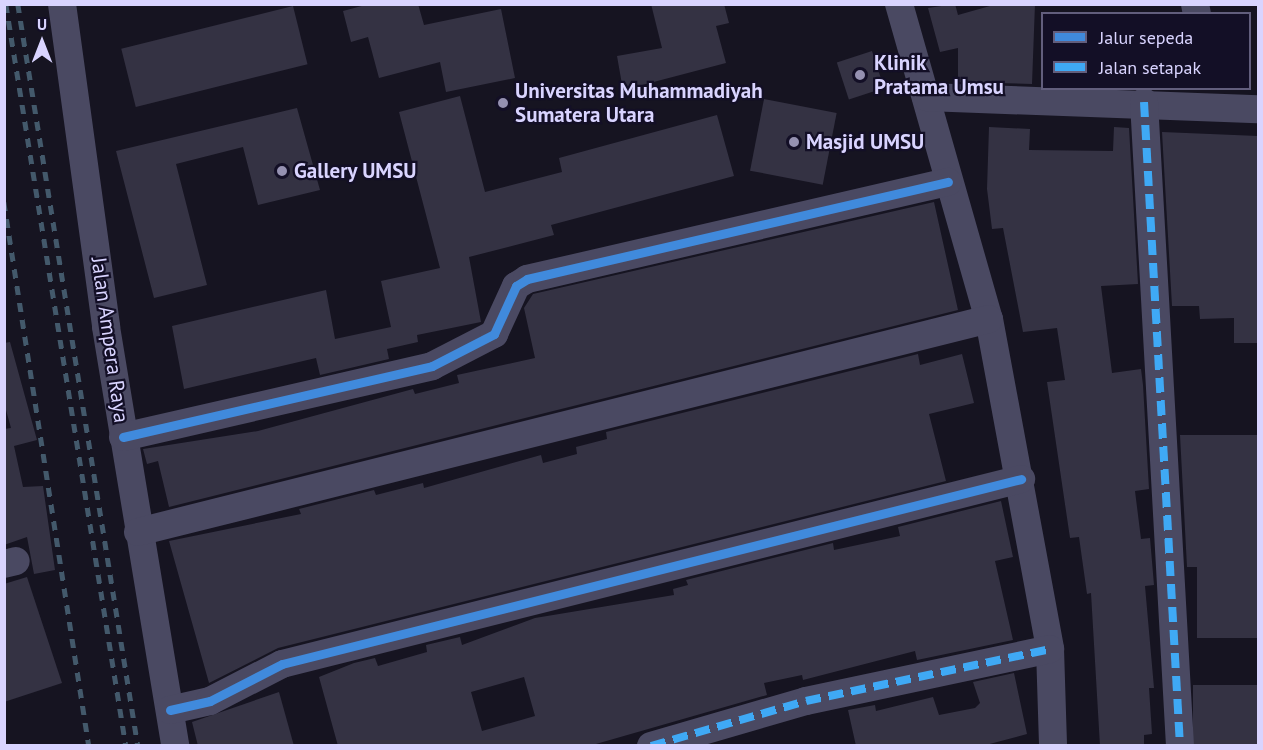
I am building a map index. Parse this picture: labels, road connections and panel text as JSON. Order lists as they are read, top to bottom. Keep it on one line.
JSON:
{"streets":{"street":["Jalan Ampera Raya"]},"places":["Klinik Pratama Umsu","Universitas Muhammadiyah Sumatera Utara","Masjid UMSU","Gallery UMSU"],"legend":["Jalur sepeda","Jalan setapak"],"north":"top"}
